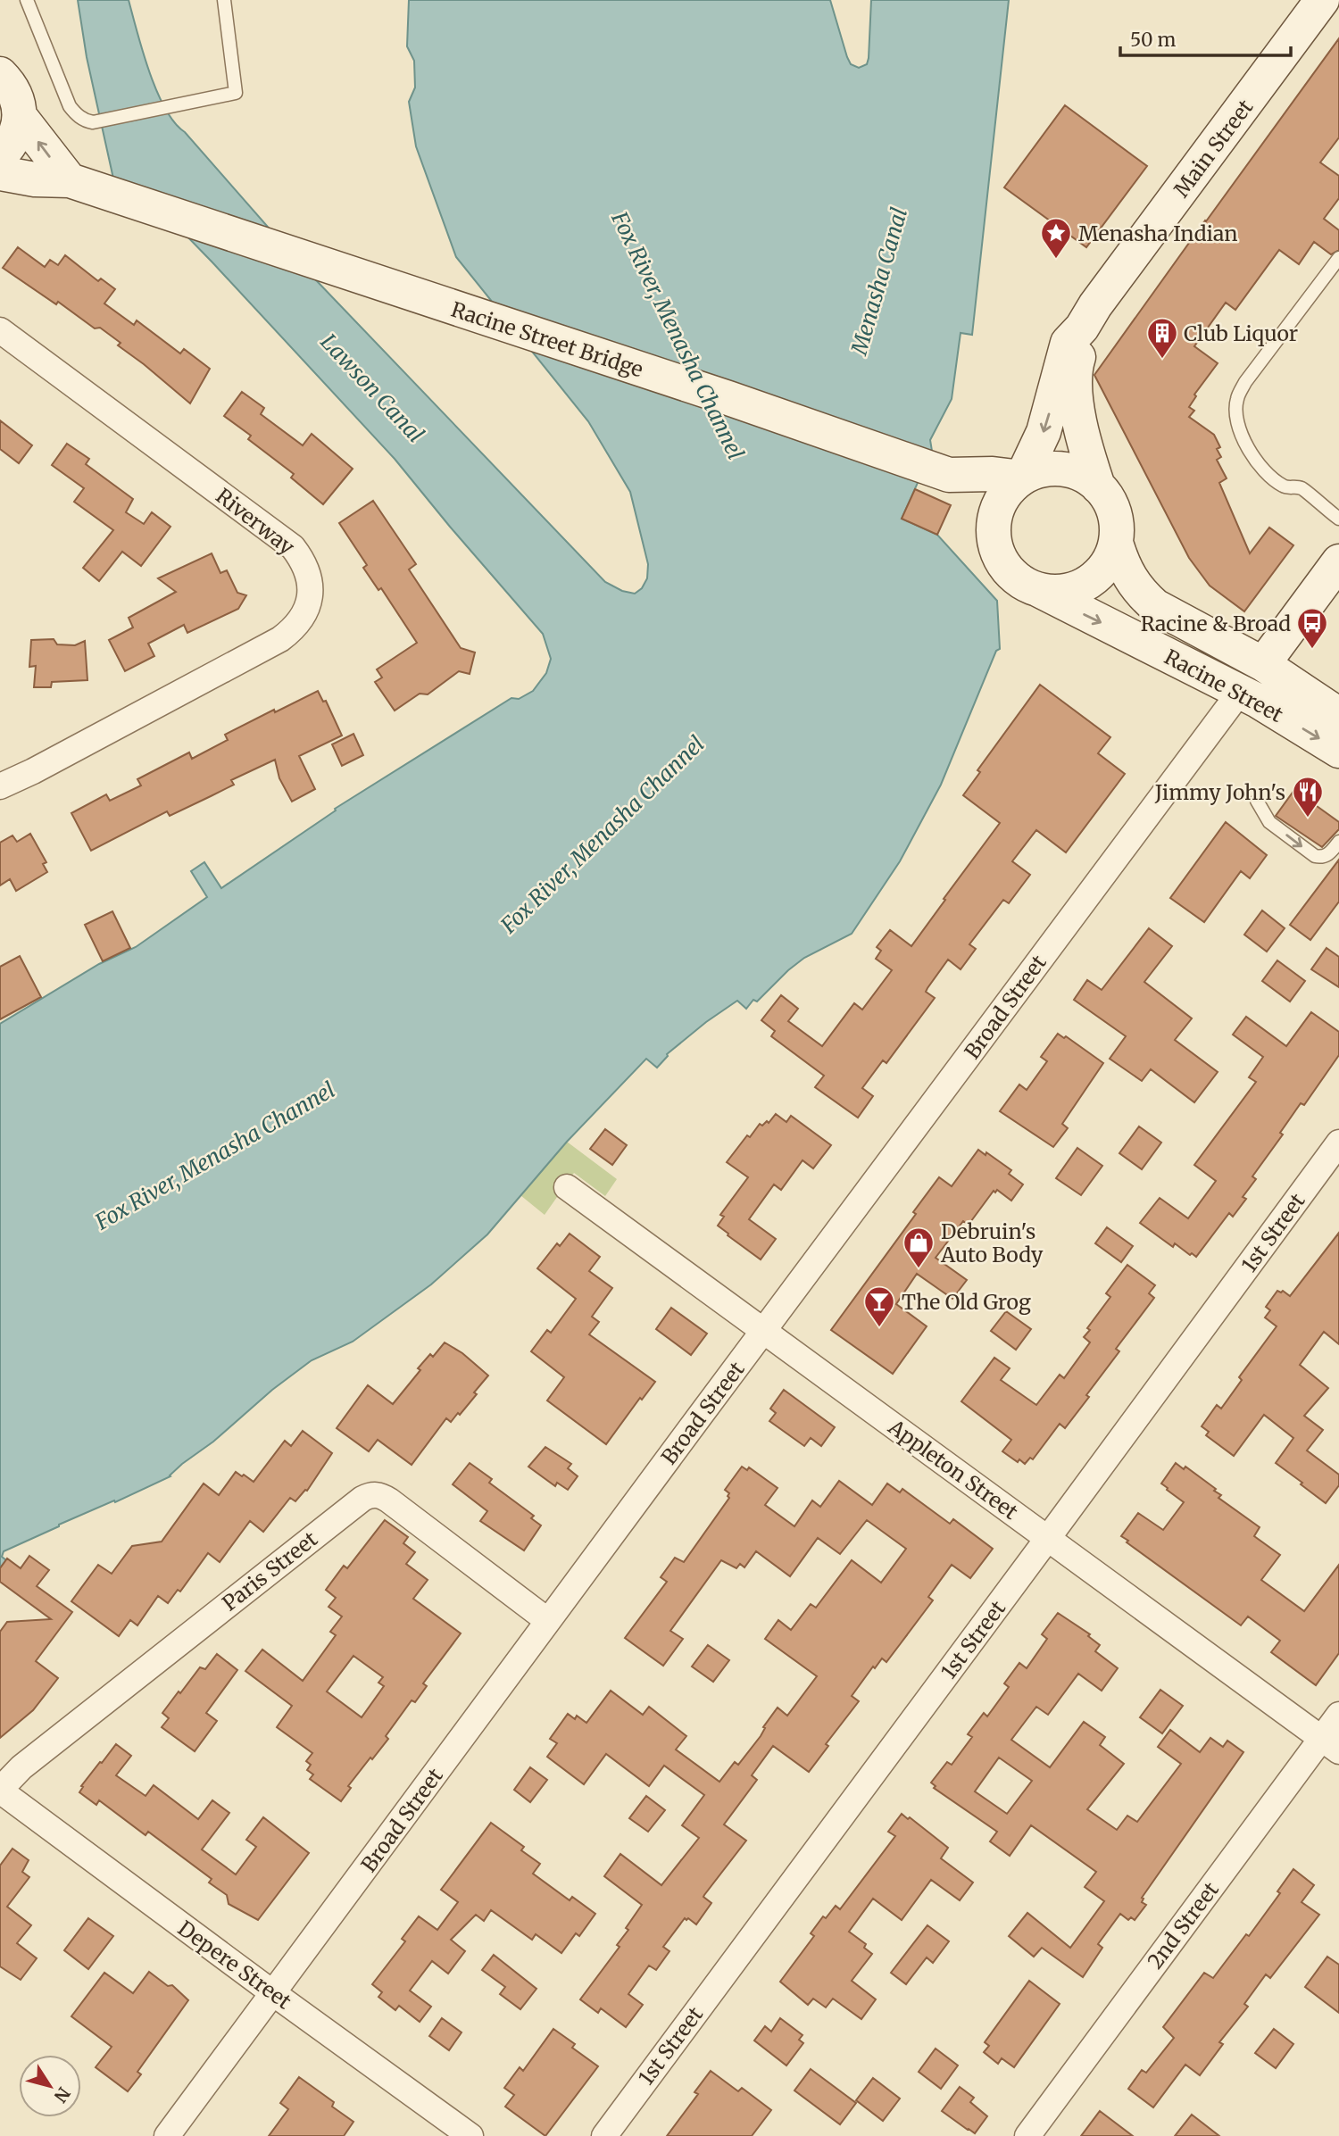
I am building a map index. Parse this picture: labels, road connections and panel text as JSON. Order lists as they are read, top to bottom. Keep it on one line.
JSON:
{"streets":{"main road":["Main Street","Racine Street Bridge","Racine Street"],"street":["Riverway","Broad Street","1st Street","Appleton Street","Paris Street","2nd Street","Depere Street"]},"crossings":[["Main Street","Racine Street"],["Racine Street","Broad Street"],["Broad Street","Appleton Street"],["Broad Street","Paris Street"],["Broad Street","Depere Street"],["1st Street","Appleton Street"],["Appleton Street","2nd Street"],["Paris Street","Depere Street"]],"water":["Menasha Canal","Fox River, Menasha Channel","Lawson Canal"],"places":{"place":["Menasha Indian"],"building":["Club Liquor"],"bus stop":["Racine & Broad"],"restaurant":["Jimmy John's"],"shop":["Debruin's Auto Body"],"bar":["The Old Grog"]},"scale_bar":"50 m","north":"bottom right"}
